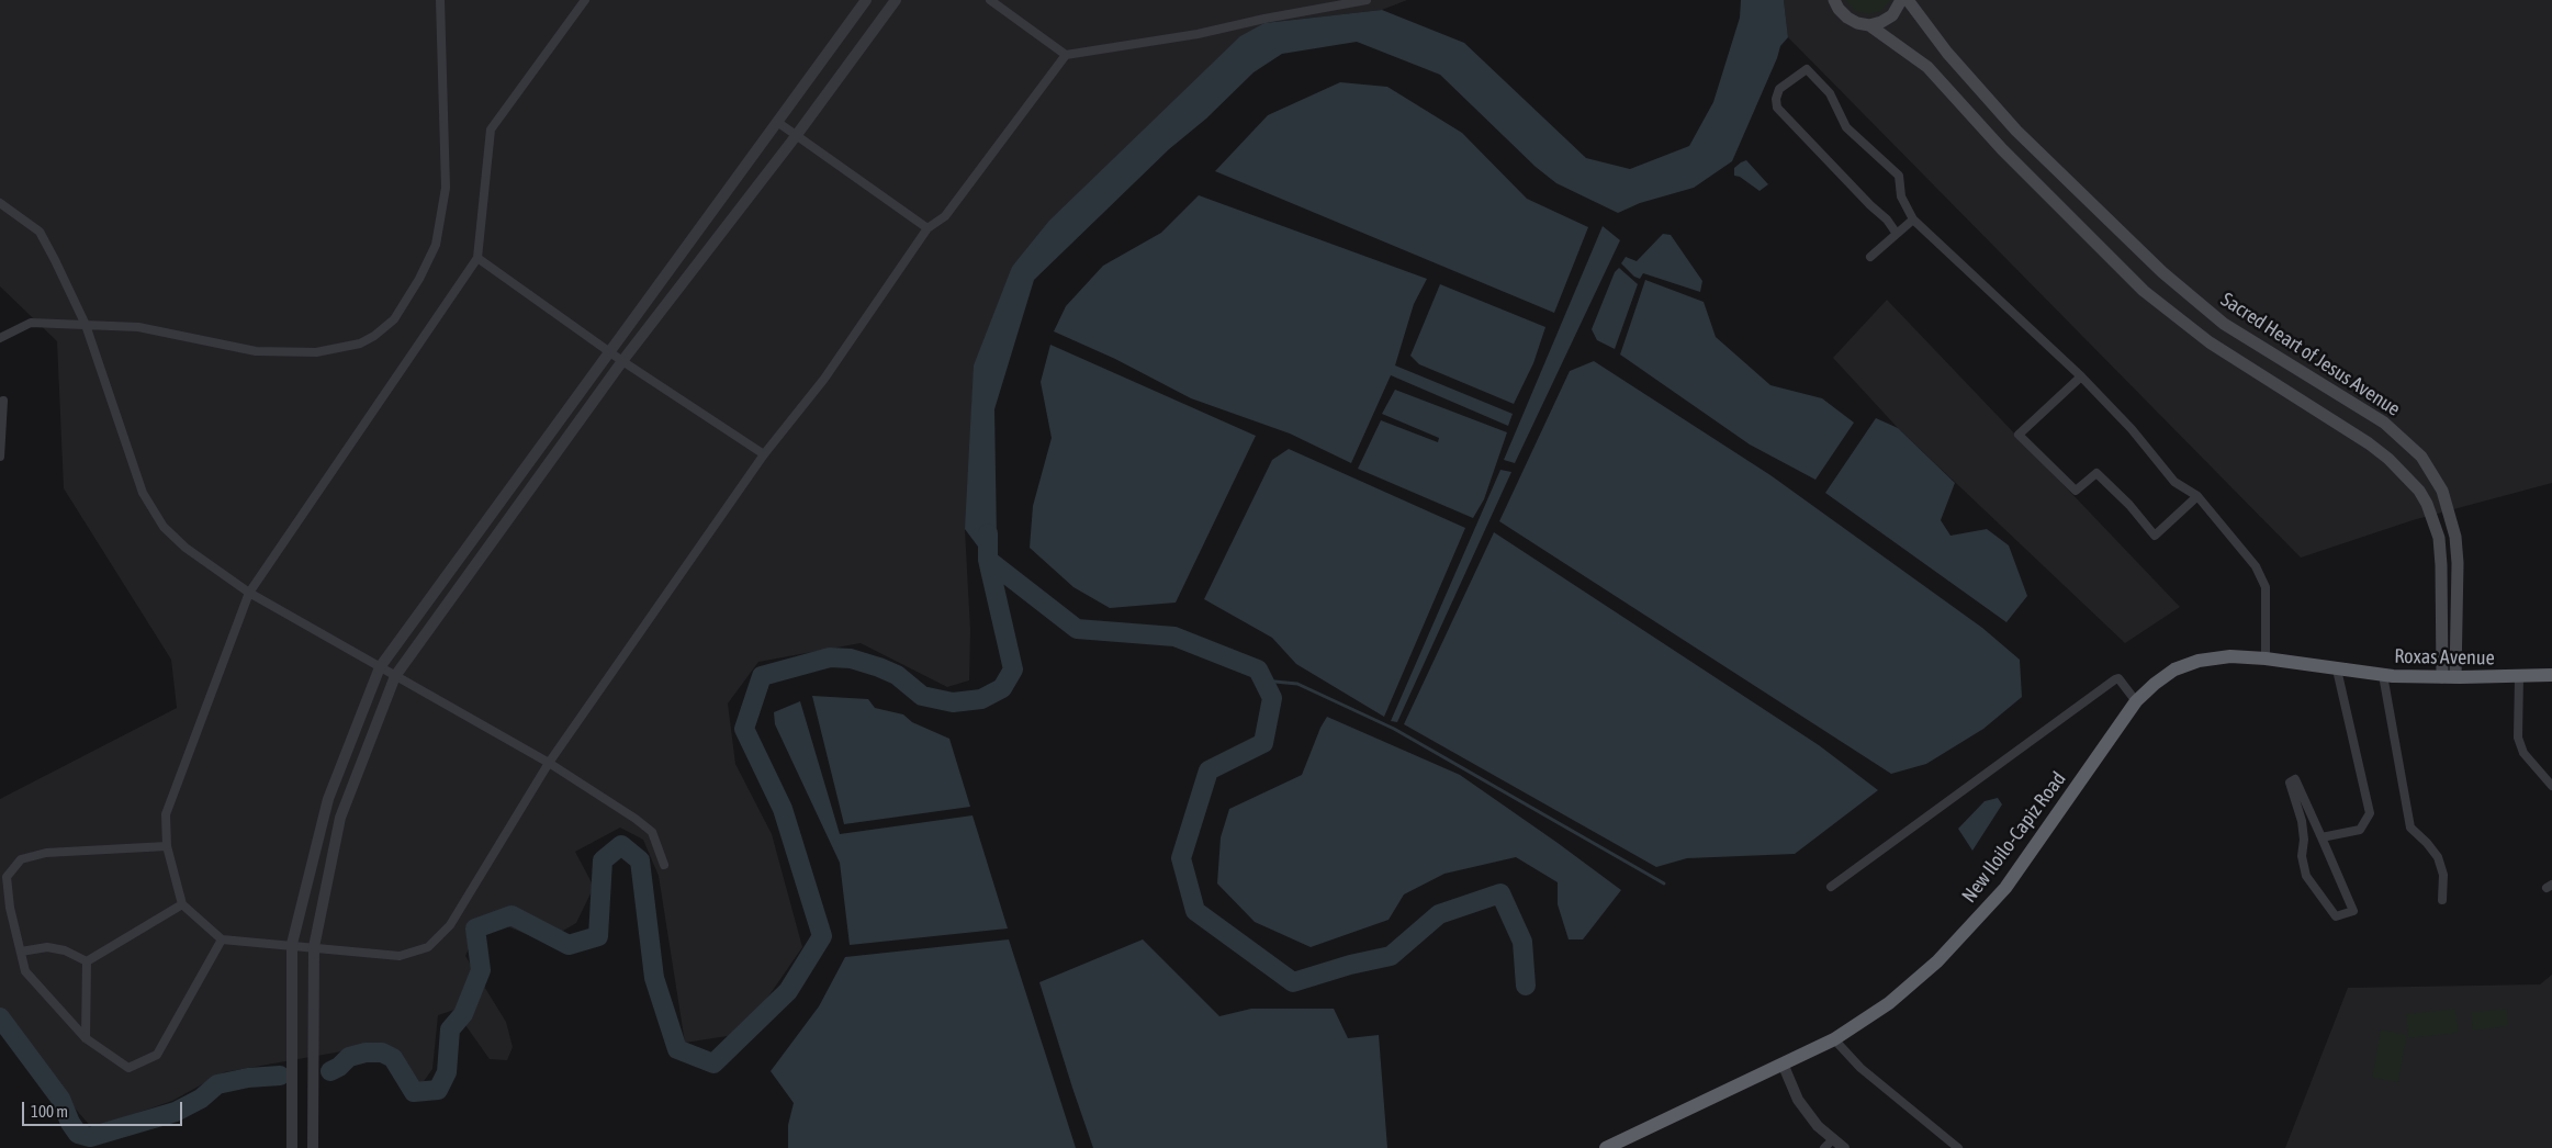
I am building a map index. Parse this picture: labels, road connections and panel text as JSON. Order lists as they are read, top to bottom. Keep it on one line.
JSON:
{"streets":{"highway":["Roxas Avenue","New Iloilo-Capiz Road"],"main road":["Sacred Heart of Jesus Avenue"]},"crossings":[["Sacred Heart of Jesus Avenue","Roxas Avenue"],["Roxas Avenue","New Iloilo-Capiz Road"]],"scale_bar":"100 m"}
